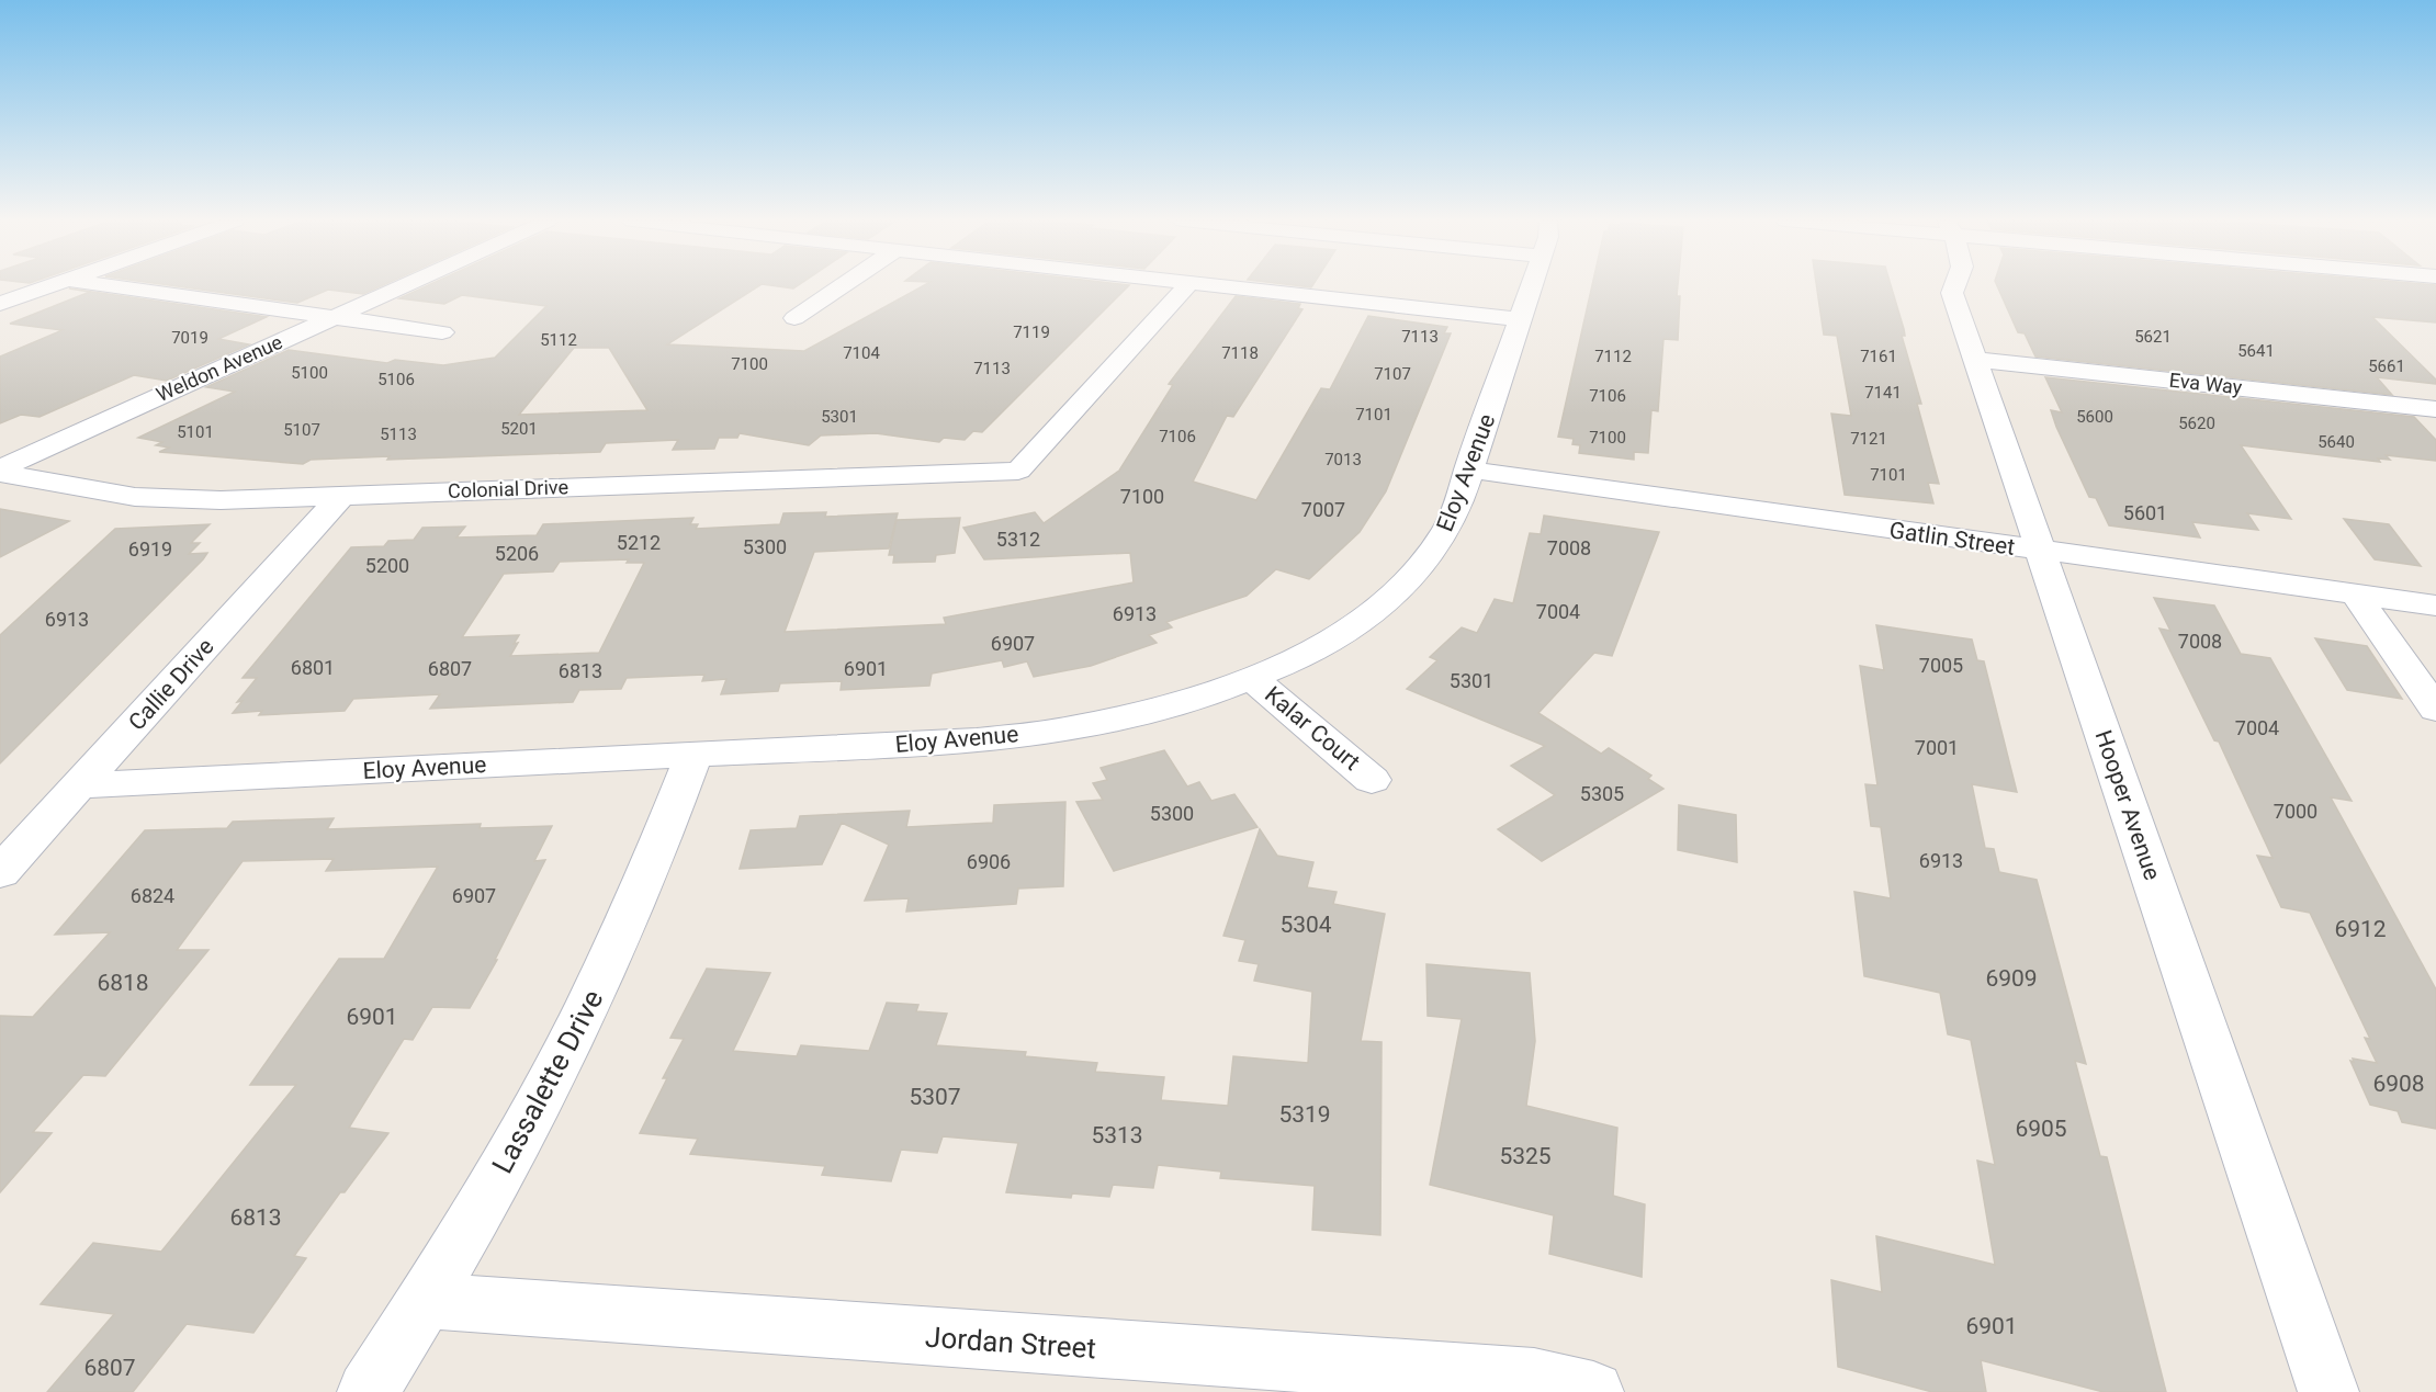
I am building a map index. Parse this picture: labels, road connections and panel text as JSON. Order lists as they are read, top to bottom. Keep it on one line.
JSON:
{"streets":{"street":["Weldon Avenue","Eva Way","Eloy Avenue","Colonial Drive","Gatlin Street","Callie Drive","Kalar Court","Hooper Avenue","Lassalette Drive","Jordan Street"]},"crossings":[["Weldon Avenue","Colonial Drive"],["Eva Way","Hooper Avenue"],["Eloy Avenue","Gatlin Street"],["Eloy Avenue","Callie Drive"],["Eloy Avenue","Kalar Court"],["Eloy Avenue","Lassalette Drive"],["Colonial Drive","Callie Drive"],["Gatlin Street","Hooper Avenue"],["Lassalette Drive","Jordan Street"]],"house_numbers":["7119","7113","5621","7019","5112","5641","7104","7118","7112","7161","7100","5661","7113","5100","7107","5106","7141","7106","7101","5301","5600","5620","5201","5107","5101","5113","7106","7100","7121","5640","7013","7101","7100","7007","5601","5312","5212","5300","7008","6919","5206","5200","7004","6913","6913","7008","6907","7005","6801","6807","6901","6813","5301","7004","7001","5305","7000","5300","6913","6906","6824","6907","5304","6912","6909","6818","6901","6908","5307","5319","6905","5313","5325","6813","6901","6807"]}
